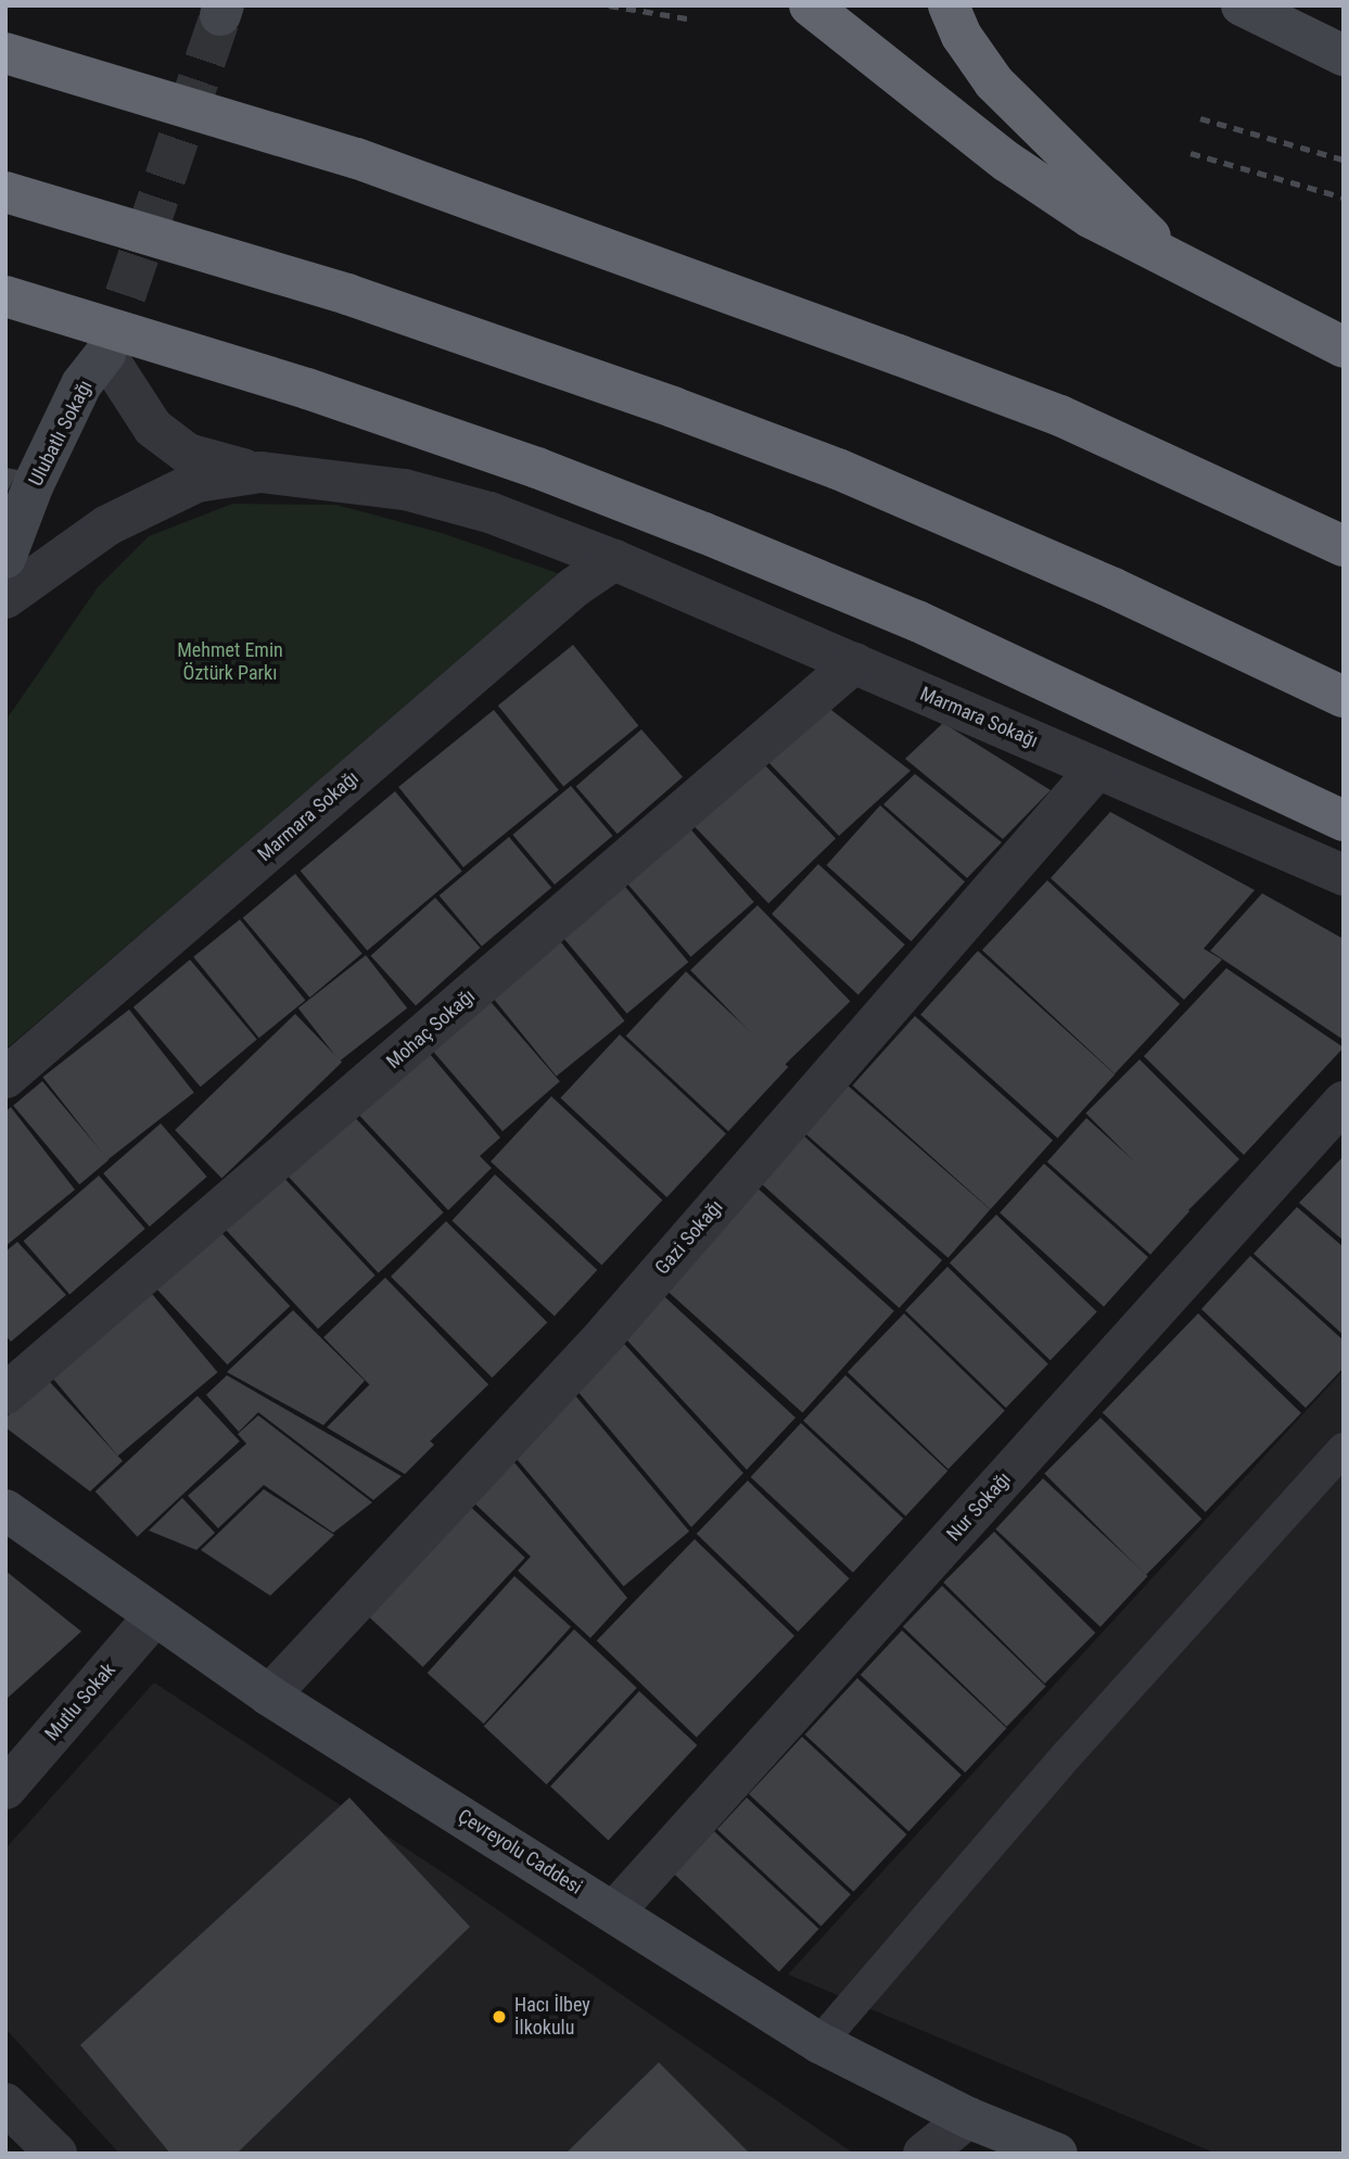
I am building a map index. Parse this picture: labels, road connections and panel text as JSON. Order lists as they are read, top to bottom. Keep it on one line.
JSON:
{"streets":{"main road":["Ulubatlı Sokağı","Çevreyolu Caddesi"],"street":["Marmara Sokağı","Mohaç Sokağı","Gazi Sokağı","Nur Sokağı","Mutlu Sokak"]},"crossings":[["Marmara Sokağı","Mohaç Sokağı"],["Marmara Sokağı","Gazi Sokağı"],["Gazi Sokağı","Çevreyolu Caddesi"],["Nur Sokağı","Çevreyolu Caddesi"],["Mutlu Sokak","Çevreyolu Caddesi"]],"parks":["Mehmet Emin Öztürk Parkı"],"places":["Hacı İlbey İlkokulu"]}
